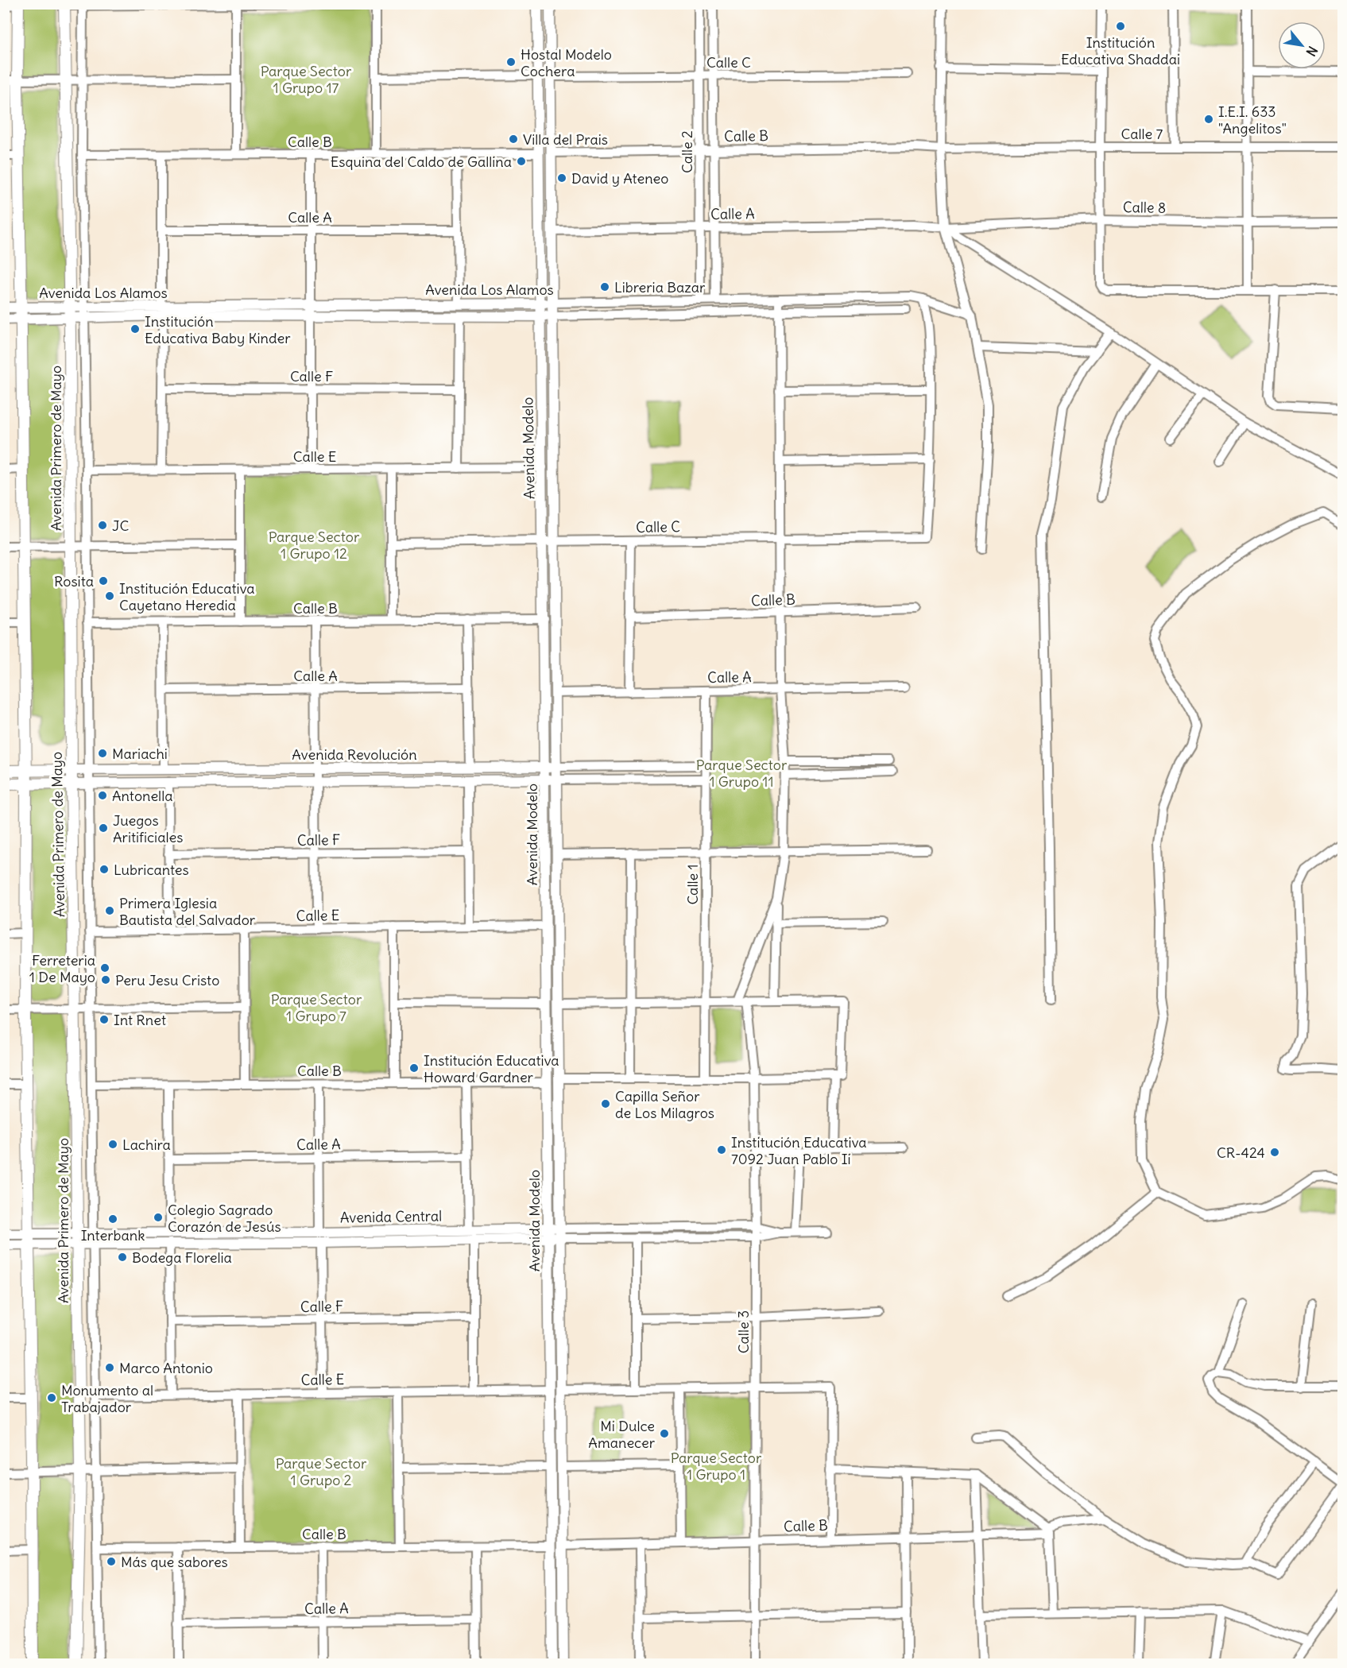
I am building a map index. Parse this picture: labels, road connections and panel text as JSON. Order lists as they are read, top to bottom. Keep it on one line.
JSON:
{"streets":{"main road":["Avenida Primero de Mayo","Avenida Revolución"],"street":["Calle C","Calle 7","Calle B","Calle 2","Calle 8","Calle A","Avenida Los Alamos","Calle F","Avenida Modelo","Calle E","Calle 1","Avenida Central","Calle 3"]},"crossings":[["Calle C","Calle 2"],["Calle C","Avenida Modelo"],["Calle 7","Calle B"],["Calle B","Calle 2"],["Calle B","Avenida Primero de Mayo"],["Calle B","Avenida Modelo"],["Calle B","Calle 3"],["Calle 2","Calle A"],["Calle 2","Avenida Los Alamos"],["Calle 8","Calle A"],["Calle A","Avenida Modelo"],["Calle A","Calle 1"],["Avenida Los Alamos","Avenida Primero de Mayo"],["Avenida Los Alamos","Avenida Modelo"],["Avenida Primero de Mayo","Calle E"],["Avenida Primero de Mayo","Avenida Revolución"],["Avenida Primero de Mayo","Avenida Central"],["Avenida Modelo","Calle E"],["Avenida Modelo","Avenida Revolución"],["Avenida Modelo","Avenida Central"],["Avenida Revolución","Calle 1"],["Avenida Central","Calle 3"]],"parks":["Parque Sector 1 Grupo 17","Parque Sector 1 Grupo 12","Parque Sector 1 Grupo 11","Parque Sector 1 Grupo 7","Parque Sector 1 Grupo 1","Parque Sector 1 Grupo 2"],"places":["Institución Educativa Shaddai","Hostal Modelo Cochera","I.E.I. 633 \"Angelitos\"","Villa del Prais","Esquina del Caldo de Gallina","David y Ateneo","Libreria Bazar","Institución Educativa Baby Kinder","JC","Rosita","Institución Educativa Cayetano Heredia","Mariachi","Antonella","Juegos Aritificiales","Lubricantes","Primera Iglesia Bautista del Salvador","Ferreteria 1 De Mayo","Peru Jesu Cristo","Int Rnet","Institución Educativa Howard Gardner","Capilla Señor de Los Milagros","Lachira","Institución Educativa 7092 Juan Pablo Ii","CR-424","Colegio Sagrado Corazón de Jesús","Interbank","Bodega Florelia","Marco Antonio","Monumento al Trabajador","Mi Dulce Amanecer","Más que sabores"],"north":"bottom right"}
